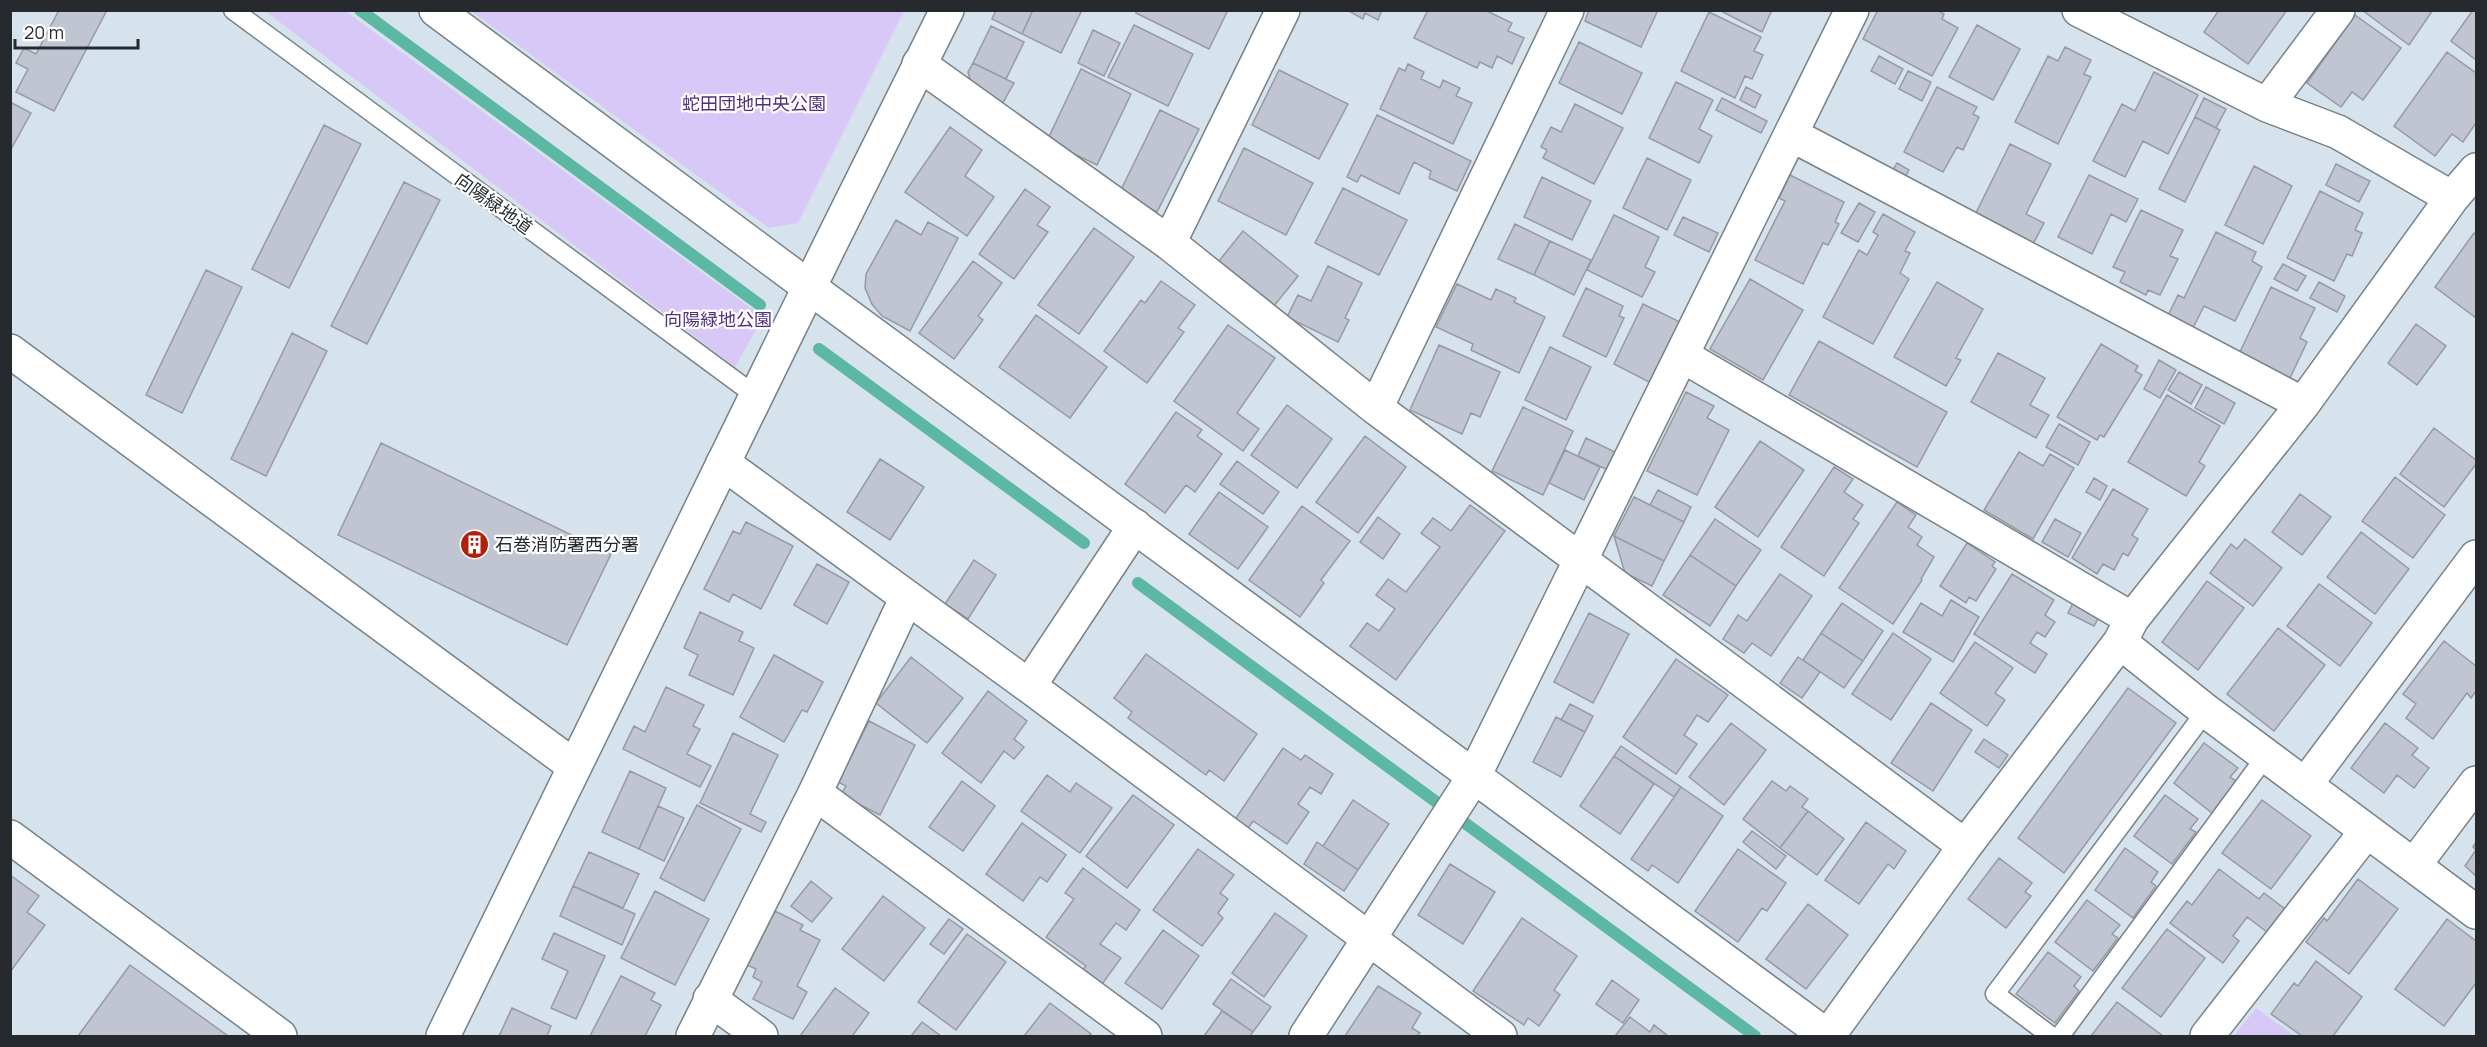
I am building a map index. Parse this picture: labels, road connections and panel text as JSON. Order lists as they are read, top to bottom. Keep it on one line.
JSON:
{"streets":{"lane":["向陽緑地道"]},"parks":["蛇田団地中央公園","向陽緑地公園"],"places":{"building":["石巻消防署西分署"]},"scale_bar":"20 m"}
